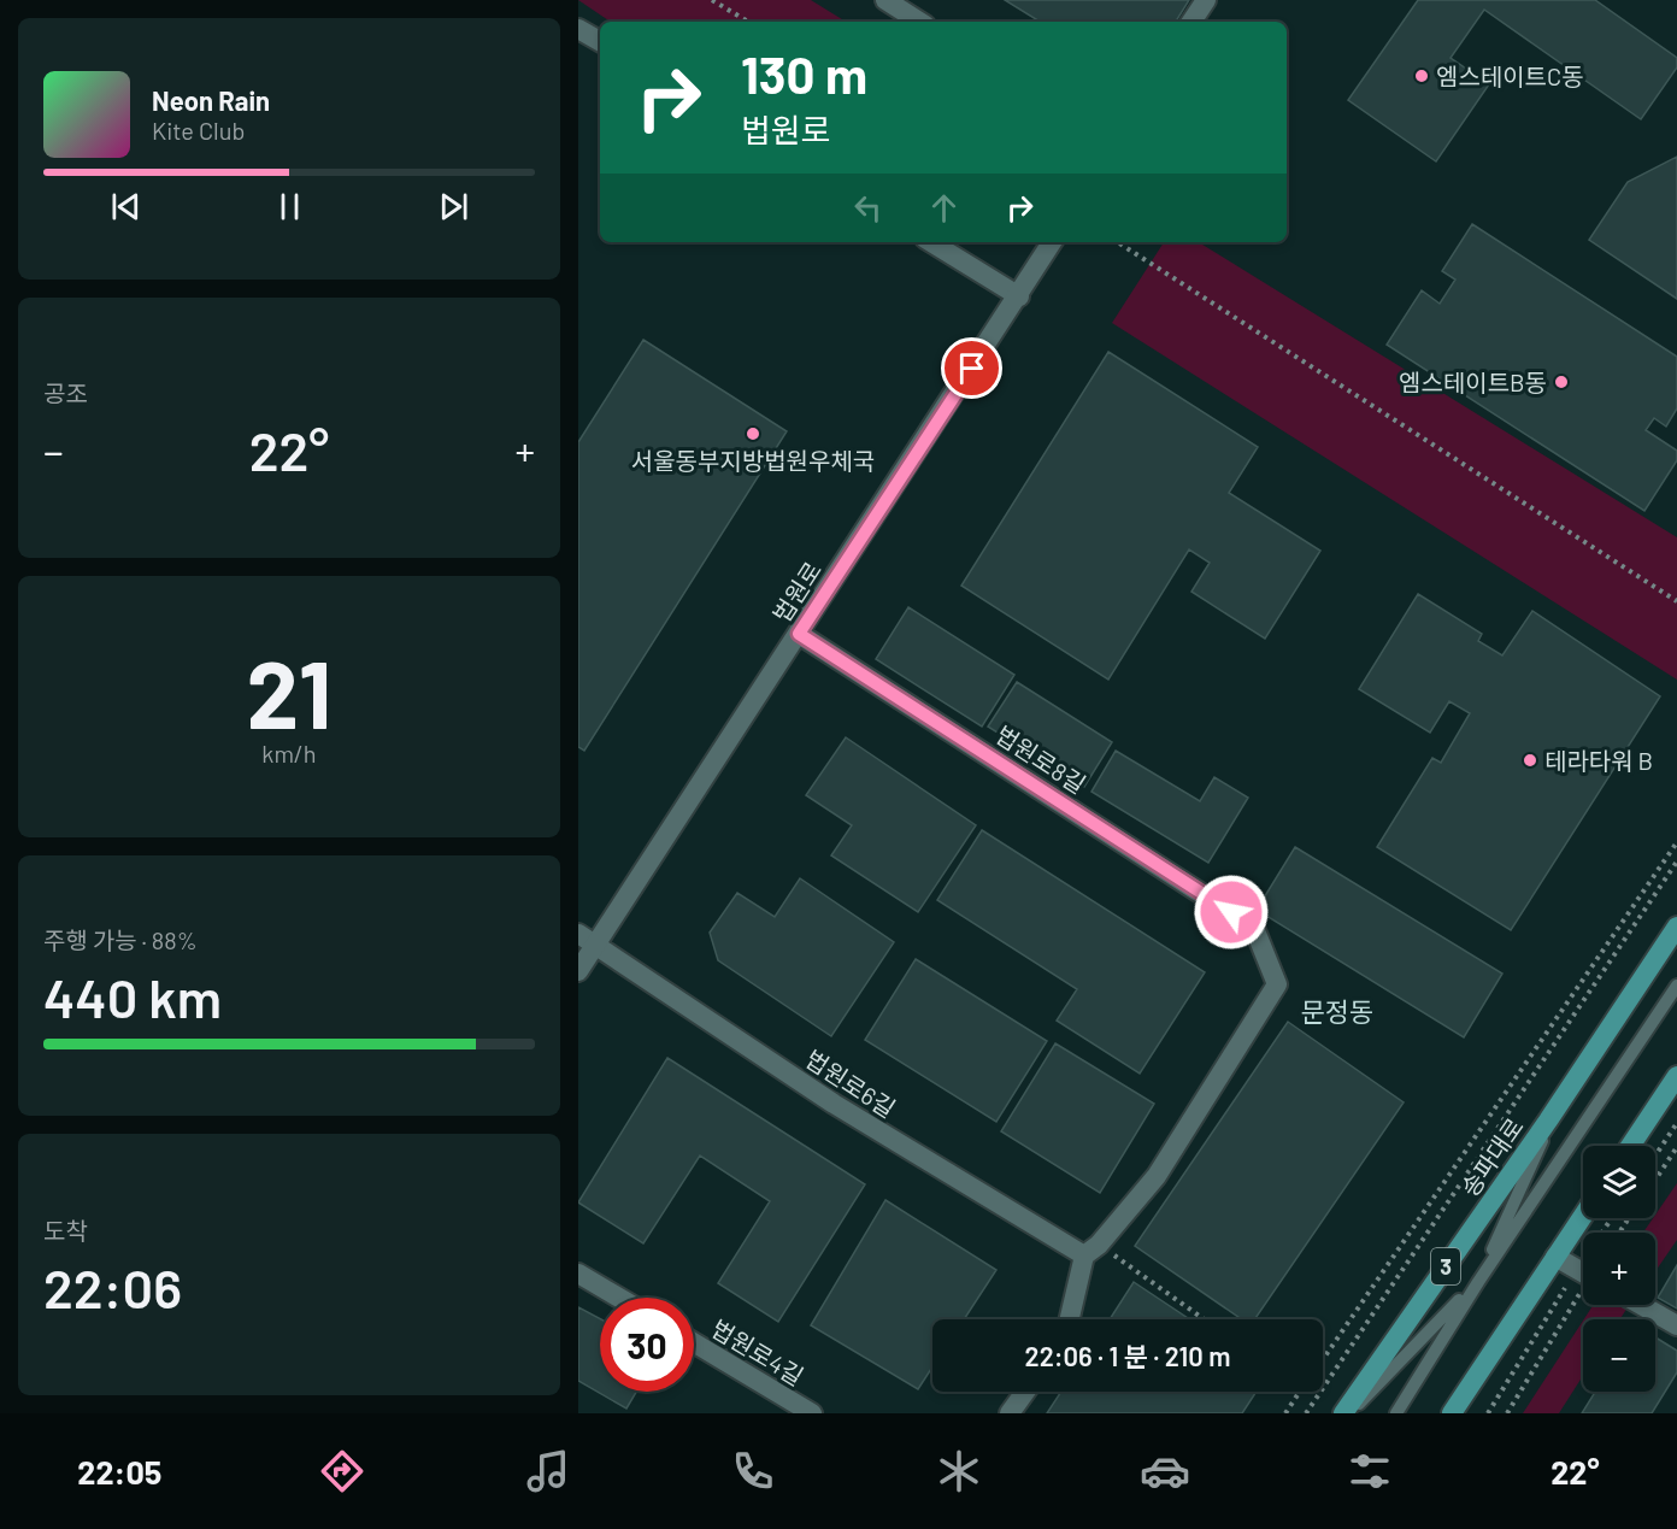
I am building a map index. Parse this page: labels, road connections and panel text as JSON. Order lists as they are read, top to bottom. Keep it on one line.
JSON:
{"streets":{"main road":["송파대로","3"],"street":["법원로","법원로8길","법원로6길","법원로4길"]},"crossings":[["법원로","법원로8길"],["법원로","법원로6길"],["법원로8길","법원로6길"]],"districts":["문정동"],"places":["엠스테이트C동","엠스테이트B동","서울동부지방법원우체국","테라타워 B"],"page":{"turn":["130 m","법원로"],"song":["Neon Rain","Kite Club"],"tile":["공조",["21","km/h"],["주행 가능 · 88%","440 km"],["도착","22:06"]],"heat":["−","22°","+"],"map_buttons":["+","−"],"limit":"30","trip":"22:06 · 1 분 · 210 m","tabs":["22:05","22°"]}}
